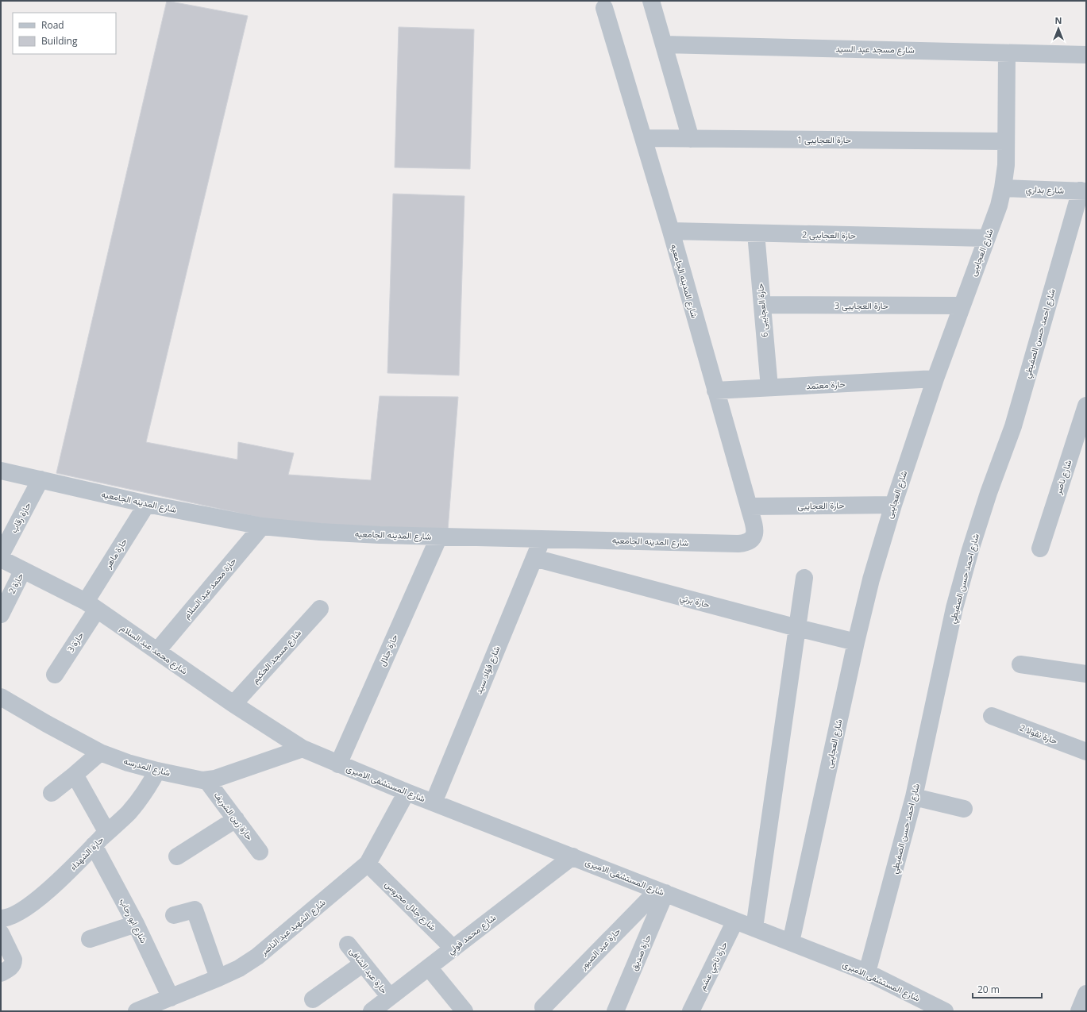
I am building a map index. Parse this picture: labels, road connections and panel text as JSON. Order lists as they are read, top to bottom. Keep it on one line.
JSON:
{"streets":{"street":["شارع مسجد عبد السيد","حارة العجايبى 1","شارع بداري","حارة العجايبى 2","شارع العجايبى","شارع المدينه الجامعيه","حارة العجايبى 3","حارة العجايبى 6","شارع احمد حسن الصفيطي","حارة معتمد","شارع ناصر","حارة العجايبى","حارة رقاب","حارة ماهر","حارة 2","حارة محمد عبد السلام","حارة برتي","حارة 3","شارع محمد عبد السلام","حارة جلال","شارع مسجد الحكيم","شارع فؤاد سيد","حارة نقولا 2","شارع المدرسه","شارع المستشفى الاميرى","حارة زين الشريف","حارة الشهداء","شارع جلال محروس","شارع ابو رحاب","شارع الشهيد عبد الناصر","شارع محمد فولي","حارة عبد الصبور","حارة صديق","حارة ناجي عشم","حارة عبد الشافى"]},"crossings":[["شارع مسجد عبد السيد","شارع العجايبى"],["حارة العجايبى 1","شارع العجايبى"],["حارة العجايبى 1","شارع المدينه الجامعيه"],["شارع بداري","شارع العجايبى"],["شارع بداري","شارع احمد حسن الصفيطي"],["حارة العجايبى 2","شارع العجايبى"],["حارة العجايبى 2","شارع المدينه الجامعيه"],["حارة العجايبى 2","حارة العجايبى 6"],["شارع العجايبى","حارة العجايبى 3"],["شارع العجايبى","حارة معتمد"],["شارع العجايبى","حارة العجايبى"],["شارع العجايبى","حارة برتي"],["شارع العجايبى","شارع المستشفى الاميرى"],["شارع المدينه الجامعيه","حارة معتمد"],["شارع المدينه الجامعيه","حارة العجايبى"],["شارع المدينه الجامعيه","حارة رقاب"],["شارع المدينه الجامعيه","حارة ماهر"],["شارع المدينه الجامعيه","حارة محمد عبد السلام"],["شارع المدينه الجامعيه","حارة جلال"],["شارع المدينه الجامعيه","شارع فؤاد سيد"],["حارة العجايبى 3","حارة العجايبى 6"],["حارة العجايبى 6","حارة معتمد"],["شارع احمد حسن الصفيطي","شارع المستشفى الاميرى"],["حارة ماهر","حارة 3"],["حارة ماهر","شارع محمد عبد السلام"],["حارة 2","شارع محمد عبد السلام"],["حارة محمد عبد السلام","شارع محمد عبد السلام"],["حارة برتي","شارع فؤاد سيد"],["حارة 3","شارع محمد عبد السلام"],["شارع محمد عبد السلام","شارع مسجد الحكيم"],["شارع محمد عبد السلام","شارع المدرسه"],["شارع محمد عبد السلام","شارع المستشفى الاميرى"],["حارة جلال","شارع المستشفى الاميرى"],["شارع فؤاد سيد","شارع المستشفى الاميرى"],["شارع المدرسه","شارع المستشفى الاميرى"],["شارع المدرسه","حارة زين الشريف"],["شارع المدرسه","حارة الشهداء"],["شارع المستشفى الاميرى","شارع الشهيد عبد الناصر"],["شارع المستشفى الاميرى","شارع محمد فولي"],["شارع المستشفى الاميرى","حارة عبد الصبور"],["شارع المستشفى الاميرى","حارة صديق"],["شارع المستشفى الاميرى","حارة ناجي عشم"],["حارة الشهداء","شارع ابو رحاب"],["شارع جلال محروس","شارع الشهيد عبد الناصر"],["شارع جلال محروس","شارع محمد فولي"],["شارع ابو رحاب","شارع الشهيد عبد الناصر"],["شارع محمد فولي","حارة عبد الشافى"],["حارة عبد الصبور","حارة صديق"]],"legend":["Road","Building"],"scale_bar":"20 m","north":"top"}
